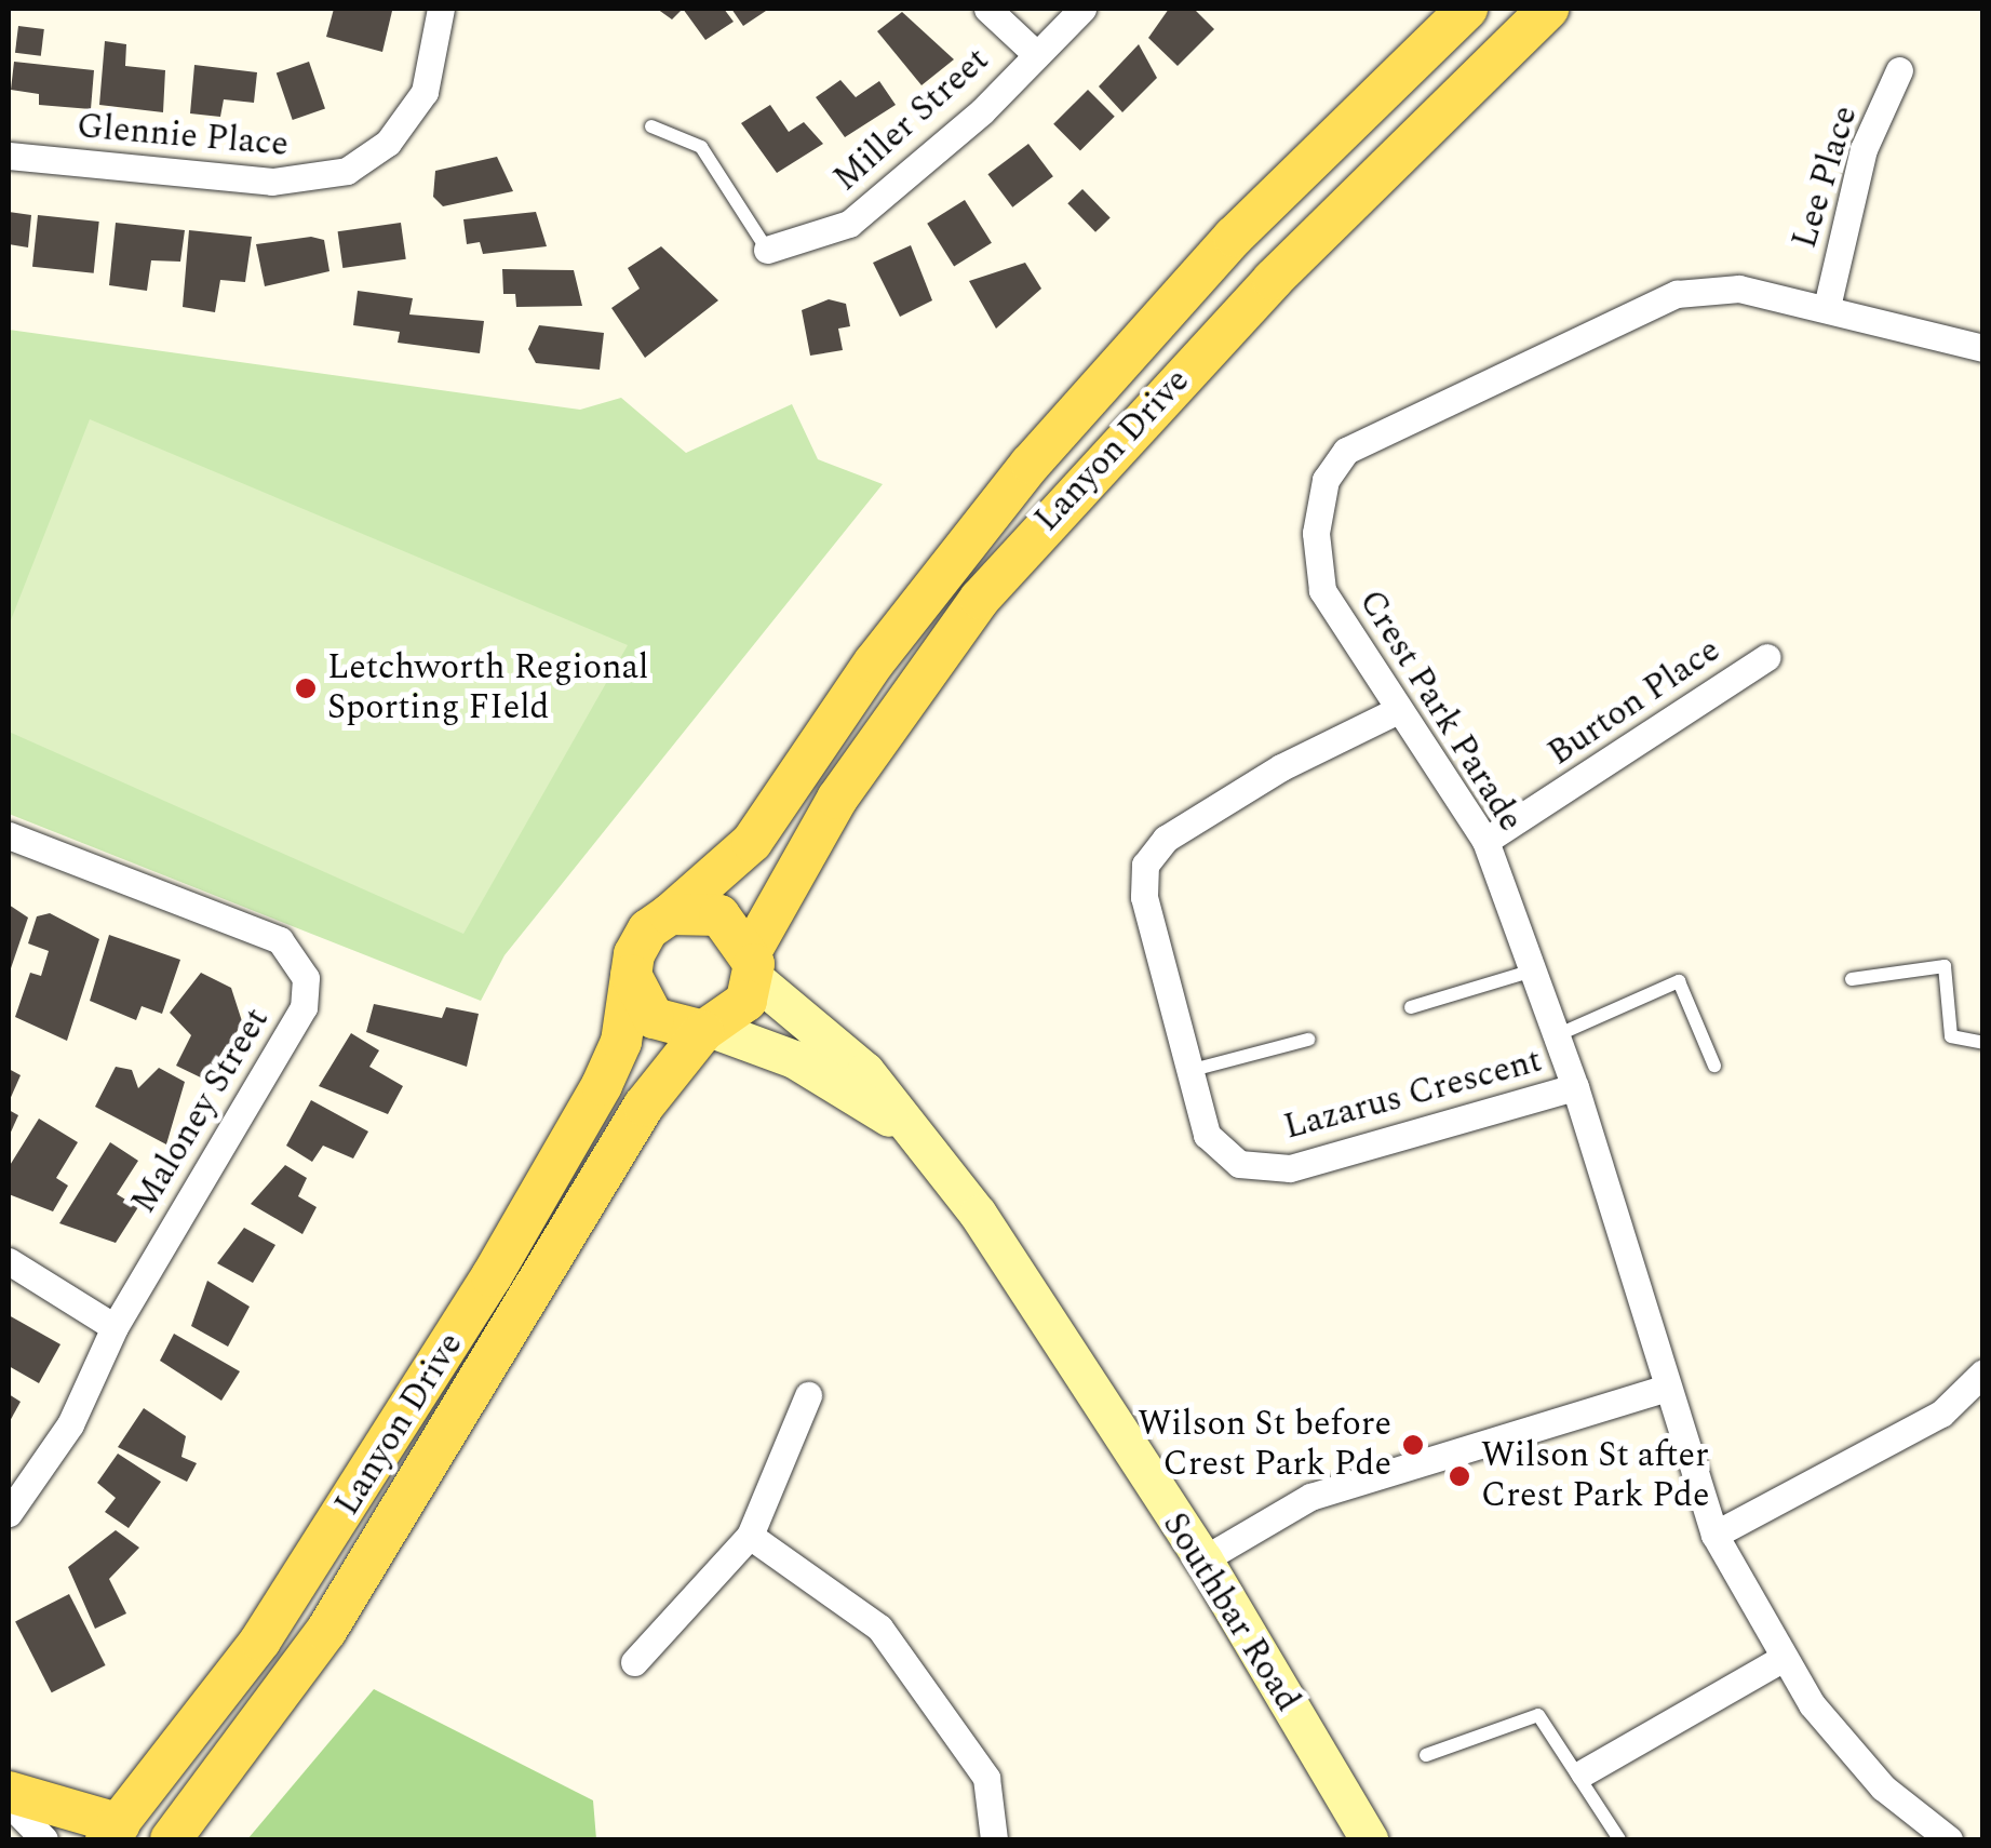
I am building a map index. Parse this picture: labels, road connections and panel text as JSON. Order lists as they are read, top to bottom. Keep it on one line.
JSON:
{"streets":{"main road":["Lanyon Drive","Southbar Road"],"street":["Miller Street","Glennie Place","Lee Place","Burton Place","Crest Park Parade","Lazarus Crescent","Maloney Street"]},"crossings":[["Lee Place","Crest Park Parade"],["Lanyon Drive","Southbar Road"],["Burton Place","Crest Park Parade"],["Crest Park Parade","Lazarus Crescent"]],"places":["Letchworth Regional Sporting FIeld","Wilson St before Crest Park Pde","Wilson St after Crest Park Pde"]}
